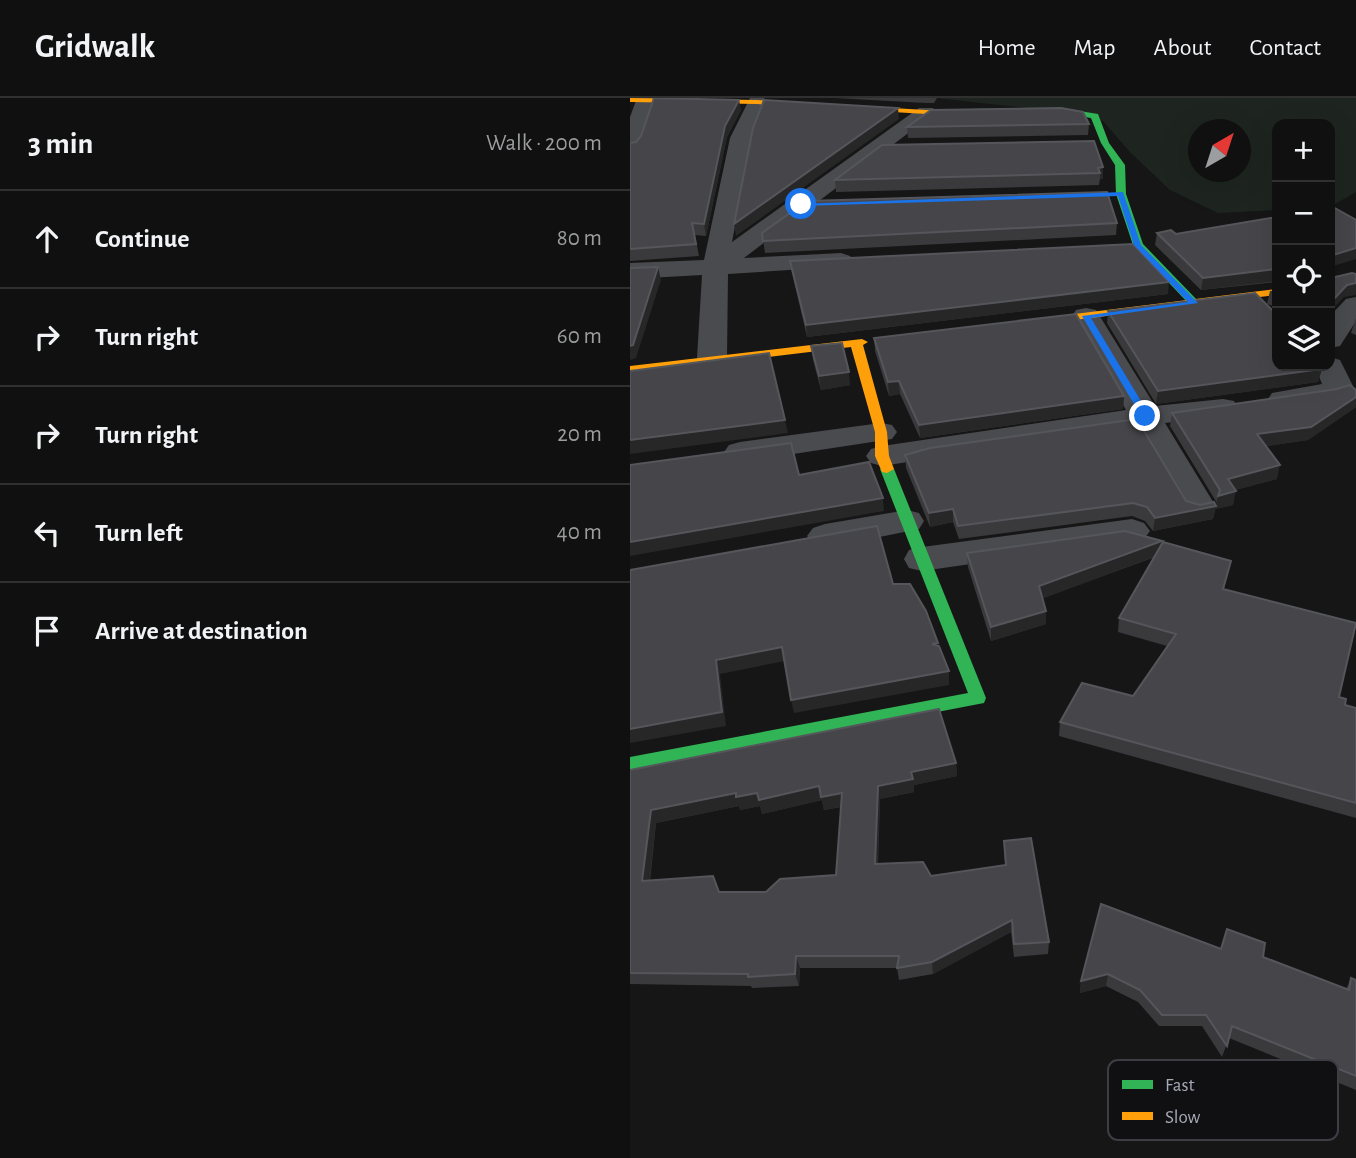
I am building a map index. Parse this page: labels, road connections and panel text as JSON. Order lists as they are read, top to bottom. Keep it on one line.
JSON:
{"legend":["Fast","Slow"],"north":"top right","page":{"header":"Gridwalk","nav":["Home","Map","About","Contact"],"heading":["3 min","Walk · 200 m"],"map_buttons":["+","−"],"list":[["Continue","80 m"],["Turn right","60 m"],["Turn right","20 m"],["Turn left","40 m"],"Arrive at destination"]}}
